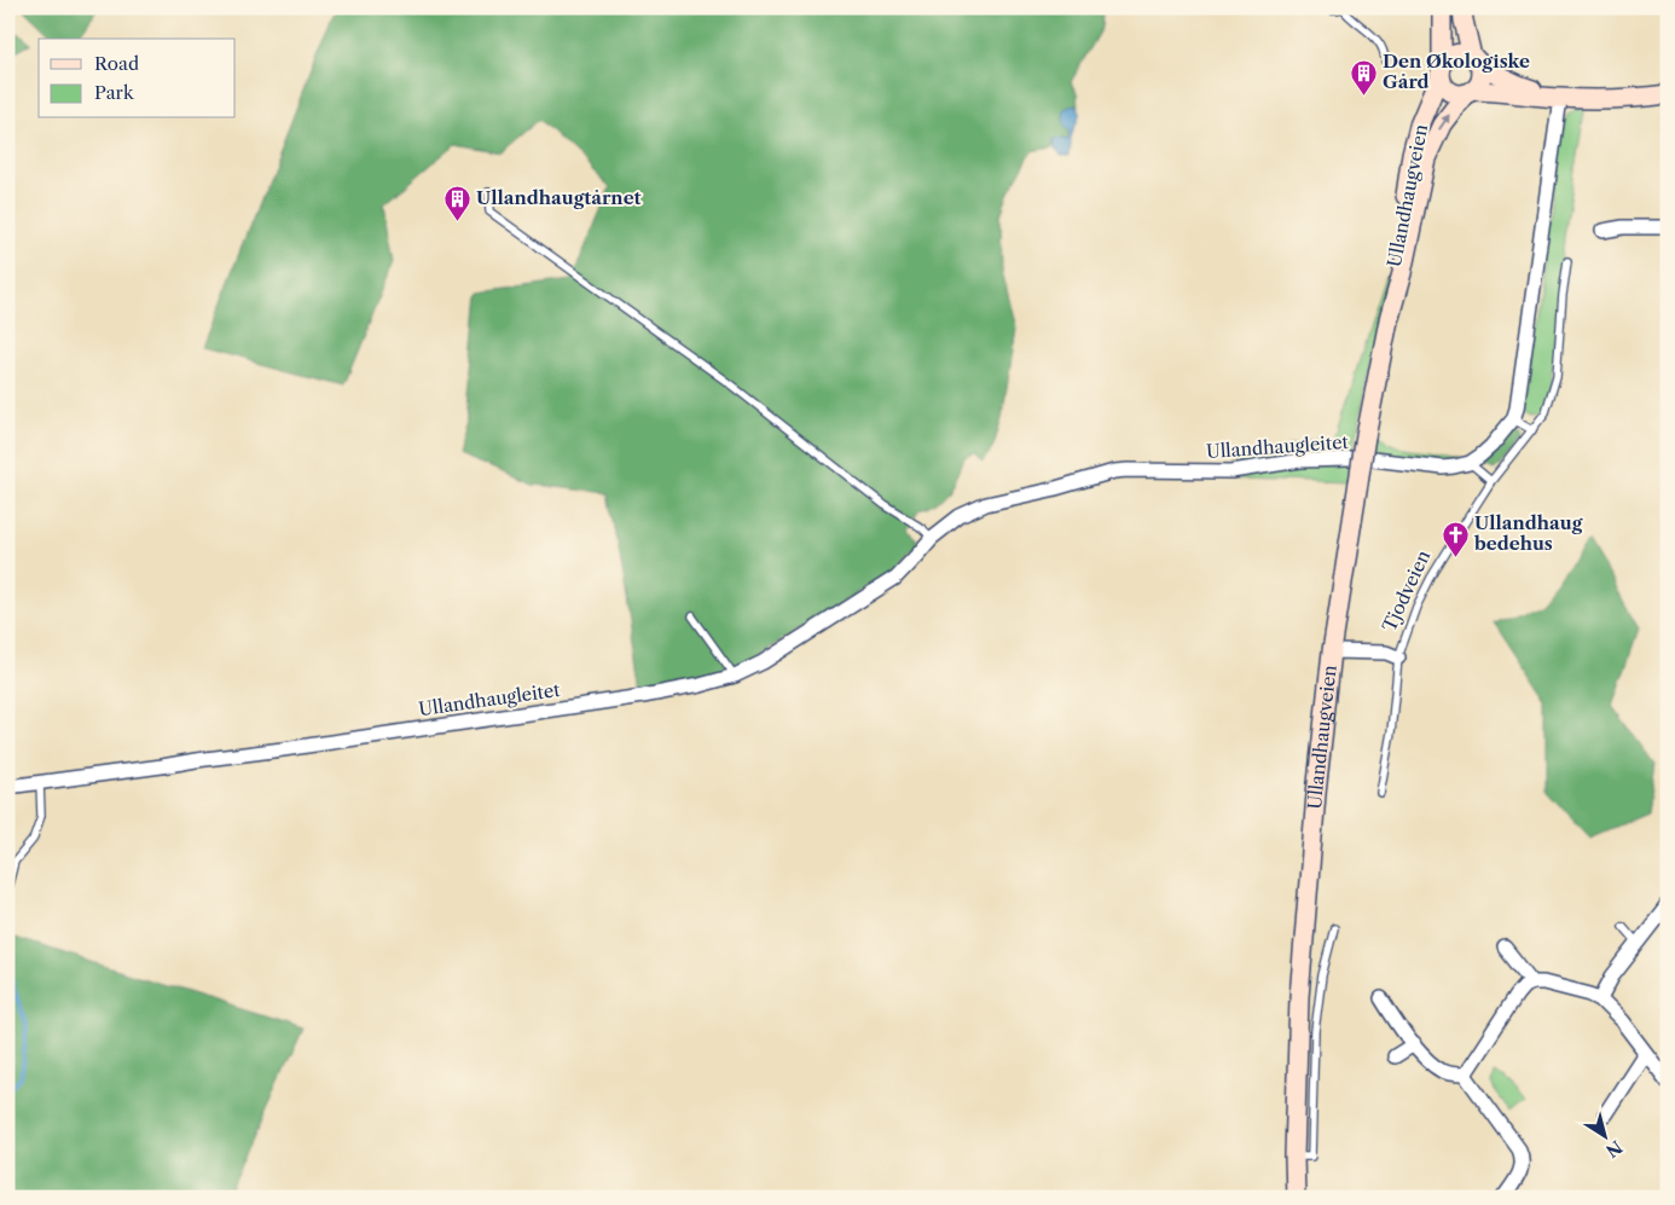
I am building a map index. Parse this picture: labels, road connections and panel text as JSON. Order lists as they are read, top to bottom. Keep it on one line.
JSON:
{"streets":{"main road":["Ullandhaugveien"],"street":["Ullandhaugleitet","Tjodveien"]},"crossings":[["Ullandhaugveien","Tjodveien"]],"places":{"building":["Den Økologiske Gård","Ullandhaugtårnet"],"church":["Ullandhaug bedehus"]},"legend":["Road","Park"],"north":"bottom right"}
